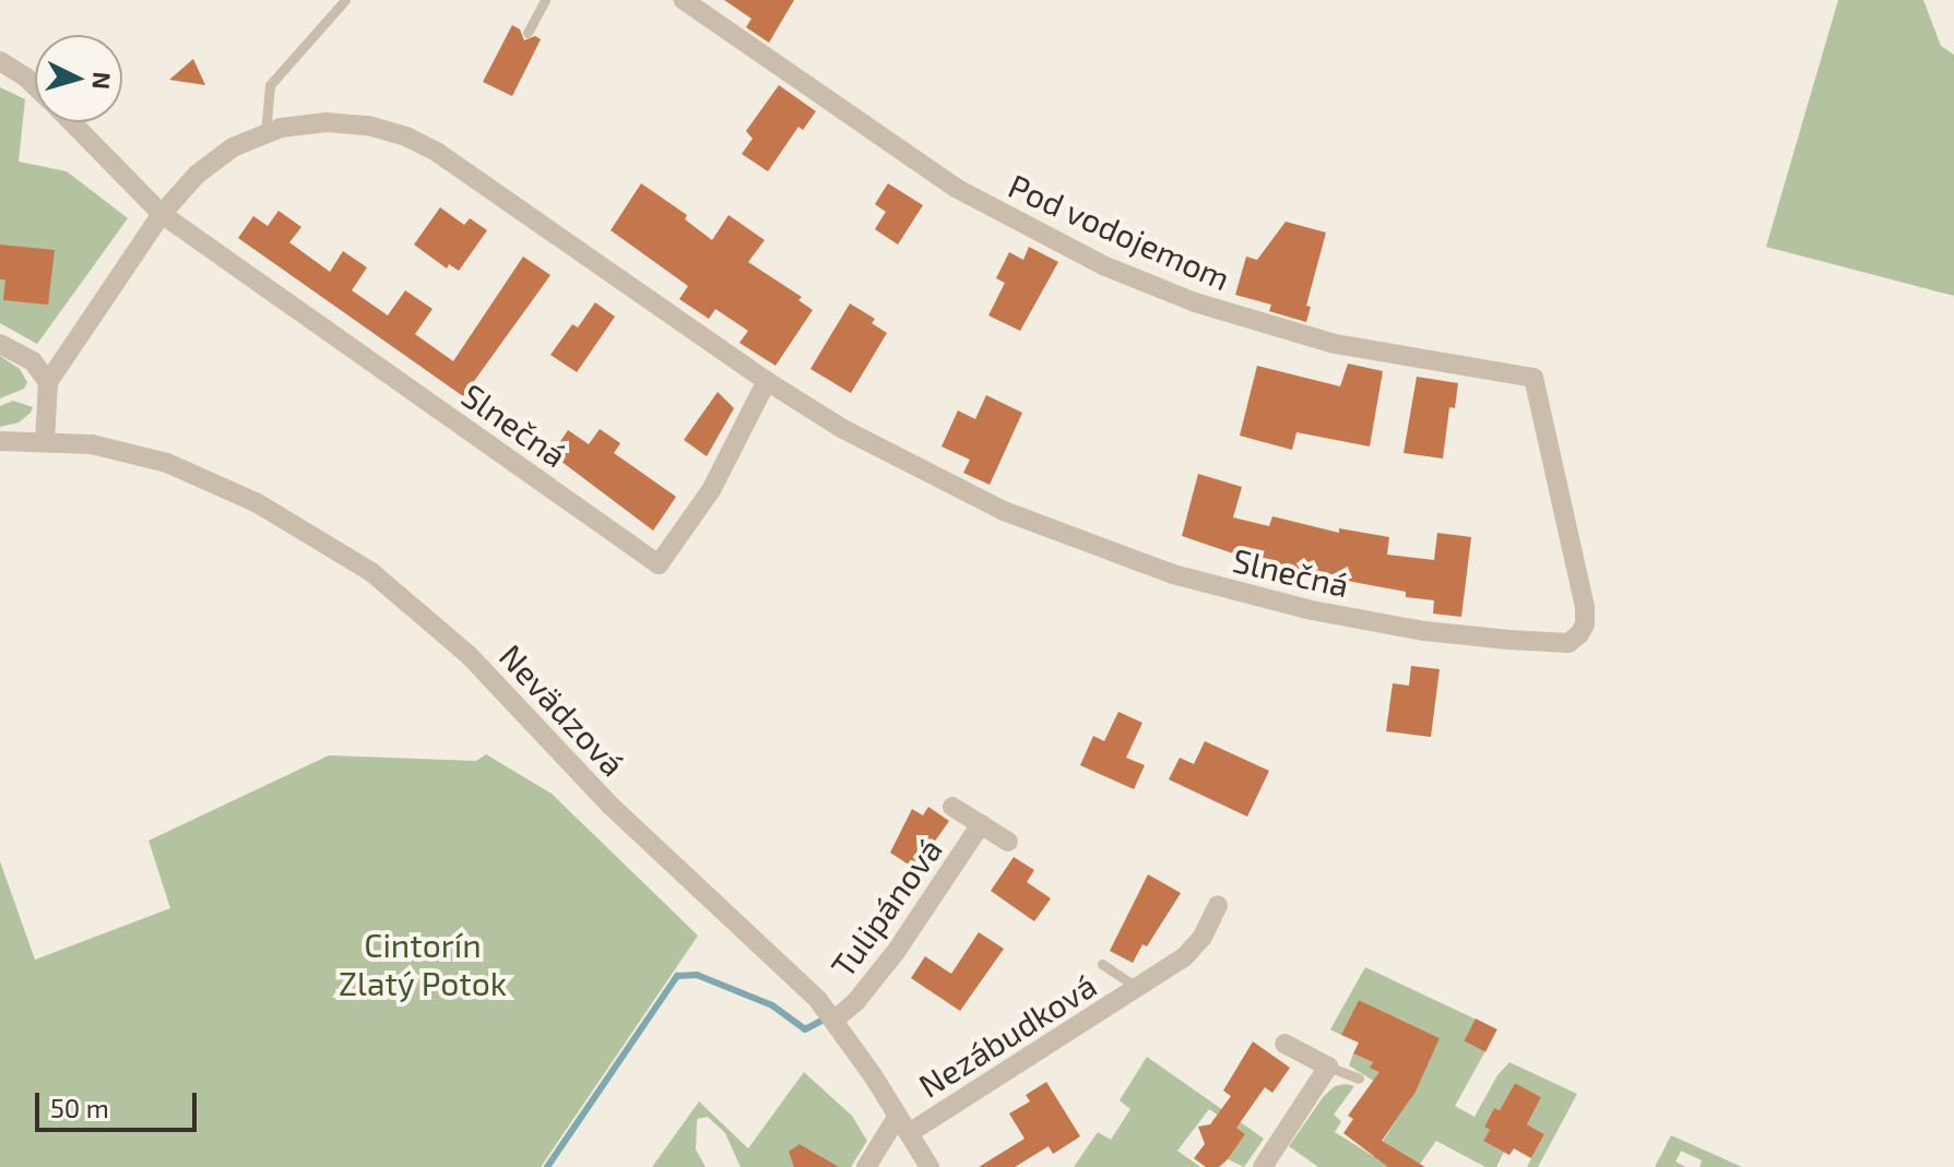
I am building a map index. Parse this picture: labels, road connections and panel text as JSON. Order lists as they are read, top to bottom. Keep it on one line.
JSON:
{"streets":{"street":["Pod vodojemom","Slnečná","Nevädzová","Tulipánová","Nezábudková"]},"crossings":[["Pod vodojemom","Slnečná"],["Nevädzová","Tulipánová"],["Nevädzová","Nezábudková"]],"parks":["Cintorín Zlatý Potok"],"scale_bar":"50 m","north":"right"}
